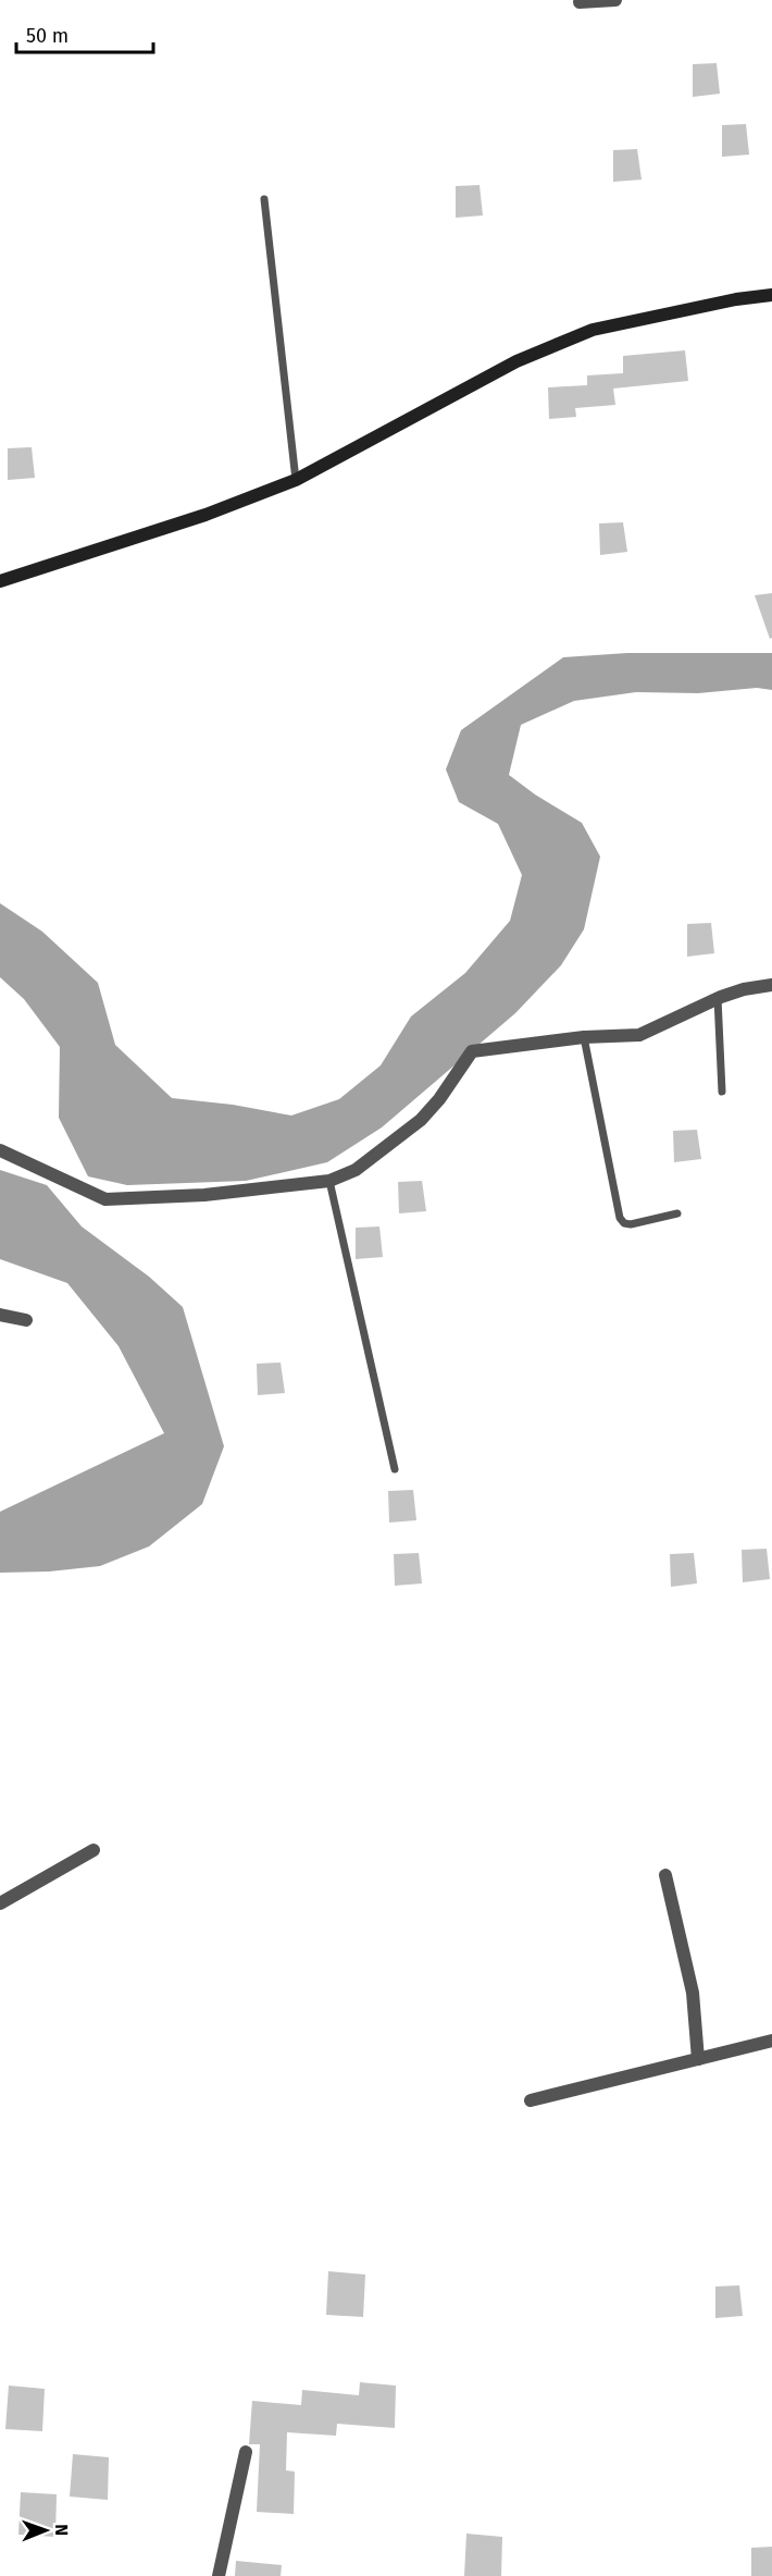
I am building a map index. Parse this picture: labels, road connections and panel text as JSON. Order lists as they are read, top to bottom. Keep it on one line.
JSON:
{"scale_bar":"50 m","north":"right"}
